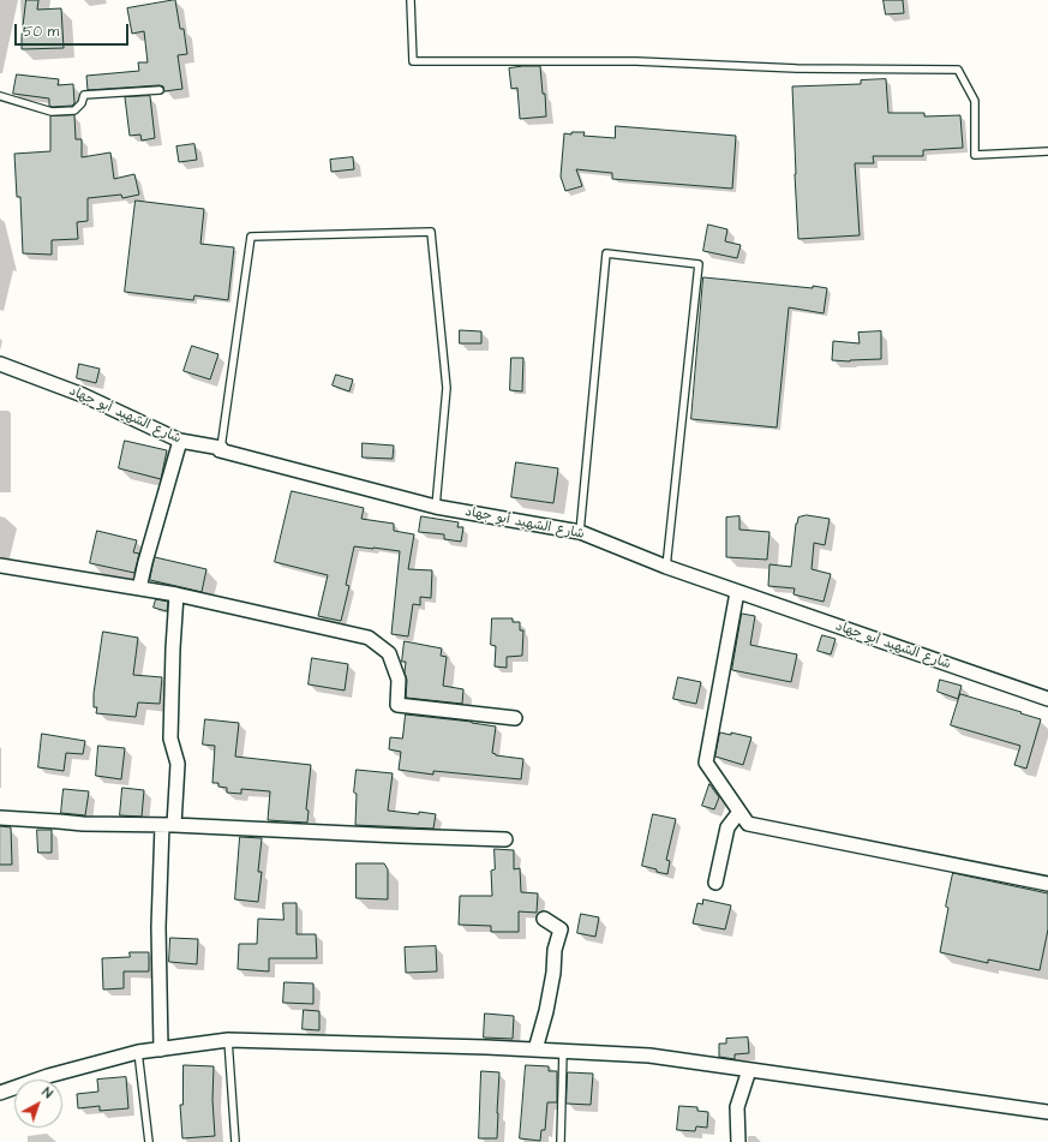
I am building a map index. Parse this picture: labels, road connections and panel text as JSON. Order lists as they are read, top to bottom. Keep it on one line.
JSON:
{"streets":{"street":["شارع الشهيد أبو جهاد"]},"scale_bar":"50 m","north":"top right"}
